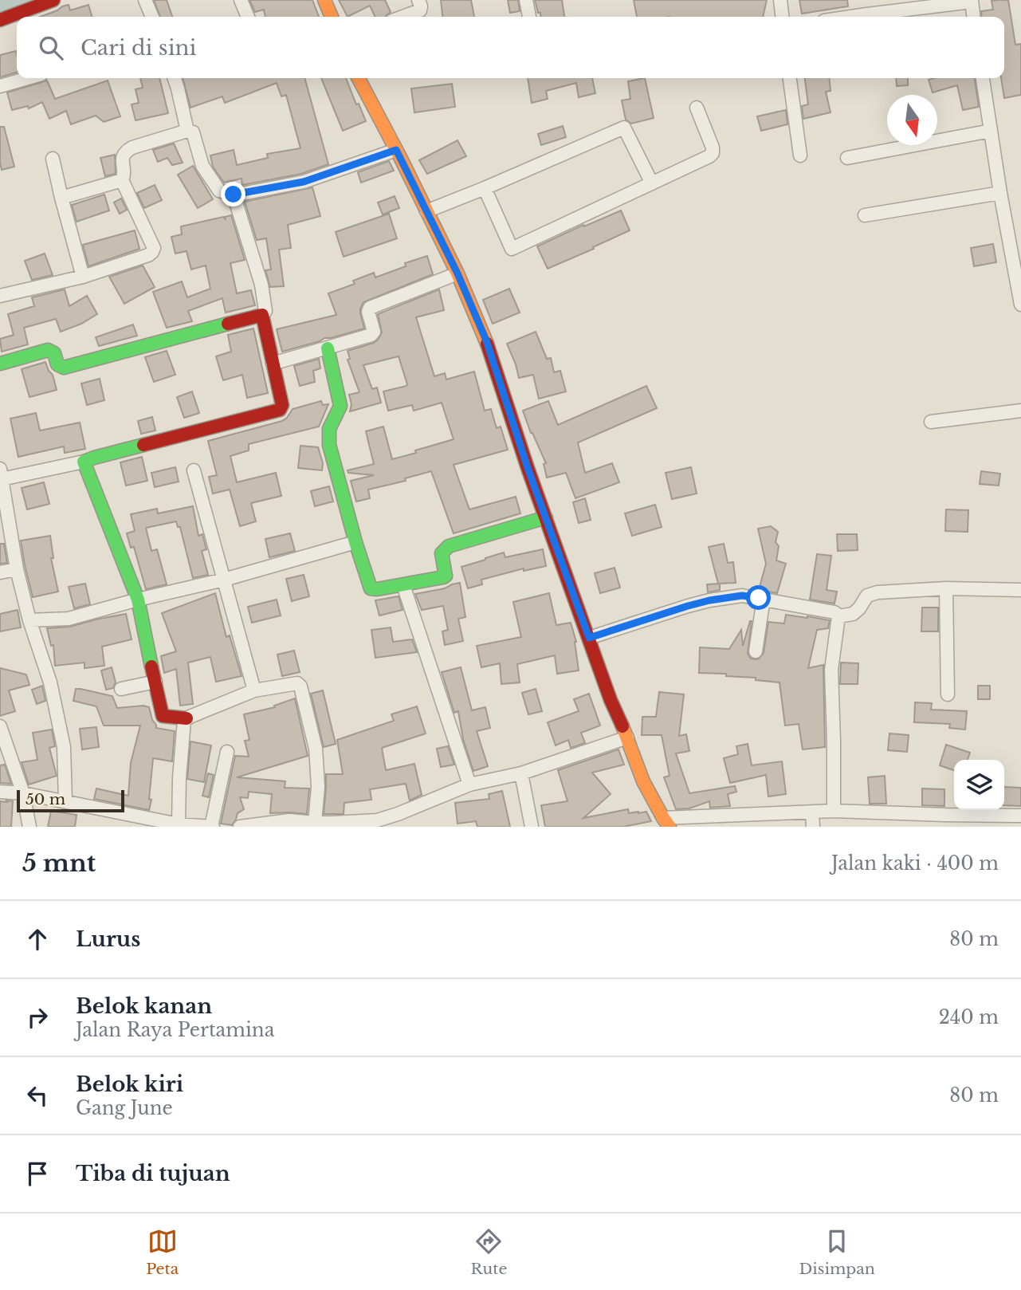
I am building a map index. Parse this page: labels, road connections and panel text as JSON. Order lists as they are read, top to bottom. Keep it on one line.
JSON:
{"scale_bar":"50 m","north":"bottom","page":{"search":"Cari di sini","scale":"50 m","heading":["5 mnt","Jalan kaki · 400 m"],"list":[["Lurus","80 m"],["Belok kanan","Jalan Raya Pertamina","240 m"],["Belok kiri","Gang June","80 m"],"Tiba di tujuan"],"nav":["Peta","Rute","Disimpan"]}}
